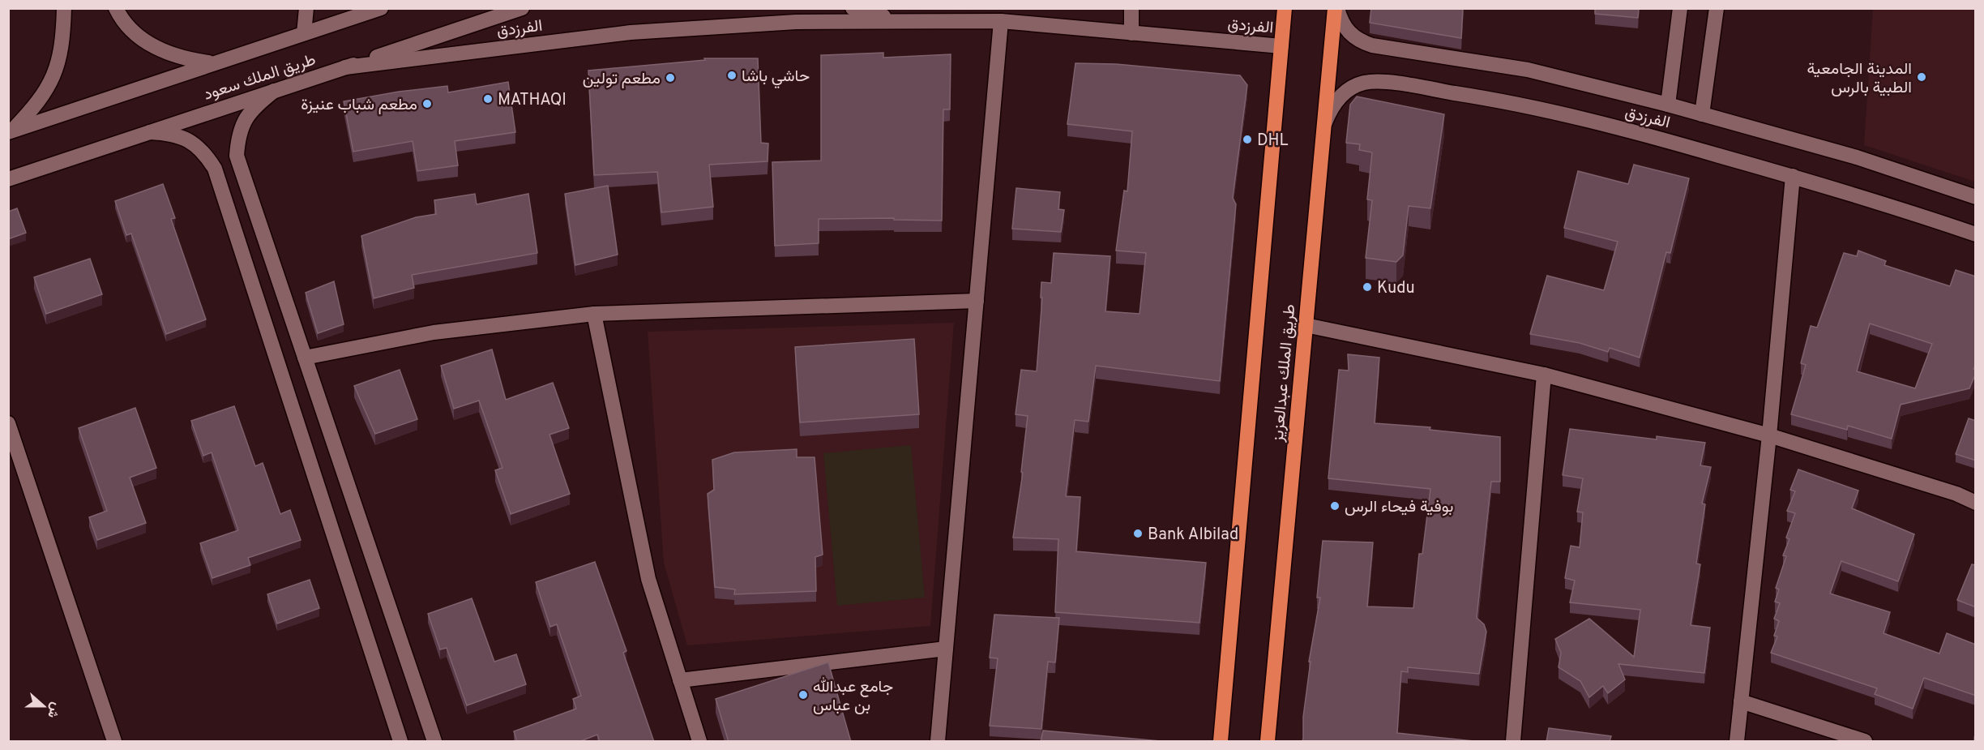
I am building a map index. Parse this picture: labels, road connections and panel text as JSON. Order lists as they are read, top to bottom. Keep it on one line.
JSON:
{"streets":{"highway":["طريق الملك عبدالعزيز"],"street":["الفرزدق","طريق الملك سعود"]},"crossings":[["الفرزدق","طريق الملك سعود"],["الفرزدق","طريق الملك عبدالعزيز"]],"places":["حاشي باشا","المدينة الجامعية الطبية بالرس","مطعم تولين","MATHAQI","مطعم شباب عنيزة","DHL","Kudu","بوفية فيحاء الرس","Bank Albilad","جامع عبدالله بن عباس"],"north":"right"}
